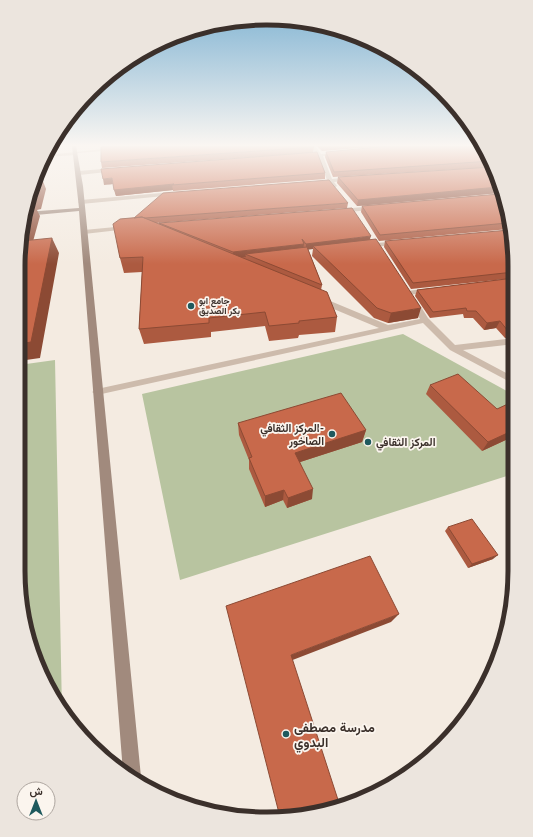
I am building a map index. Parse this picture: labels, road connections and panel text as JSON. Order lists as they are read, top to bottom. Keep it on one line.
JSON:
{"places":["جامع ابو بكر الصديق","المركز الثقافي- الصاخور","المركز الثقافي","مدرسة مصطفى البدوي"],"north":"top"}
